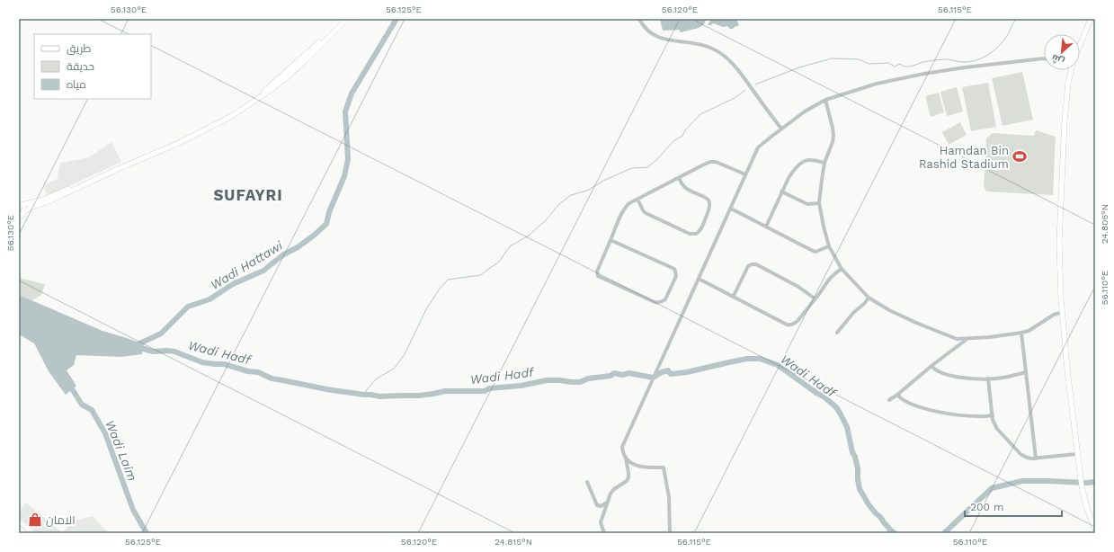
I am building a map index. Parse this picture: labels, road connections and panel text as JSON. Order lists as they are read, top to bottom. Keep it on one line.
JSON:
{"districts":["SUFAYRI"],"water":["Wadi Hattawi","Wadi Hadf","Wadi Laim"],"places":{"sports":["Hamdan Bin Rashid Stadium"],"shop":["الامان"]},"legend":["طريق","حديقة","مياه"],"scale_bar":"200 m","north":"bottom left","coordinates":["56.130°E","56.125°E","56.120°E","56.115°E","24.805°N","56.110°E","24.815°N"]}
